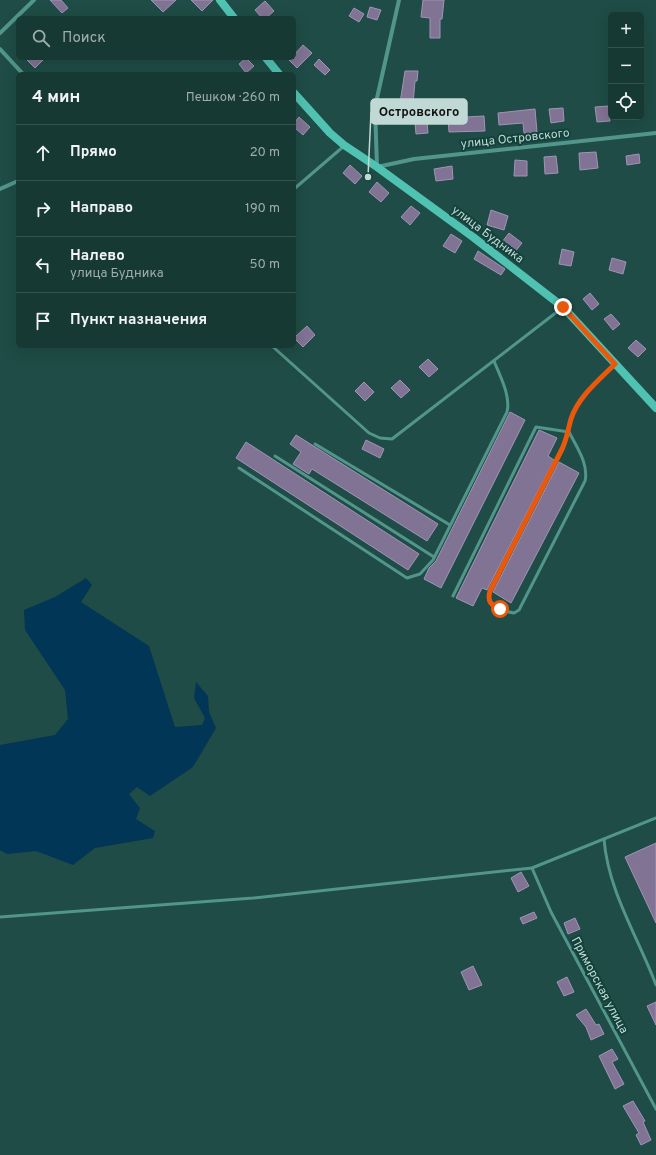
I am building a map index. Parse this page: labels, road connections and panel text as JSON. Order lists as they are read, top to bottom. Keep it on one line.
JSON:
{"streets":{"street":["улица Островского","улица Будника"],"lane":["Приморская улица"]},"crossings":[["улица Островского","улица Будника"]],"places":["Островского"],"page":{"map_buttons":["+","−"],"search":"Поиск","heading":["4 мин","Пешком · 260 m"],"list":[["Прямо","20 m"],["Направо","190 m"],["Налево","улица Будника","50 m"],"Пункт назначения"]}}
